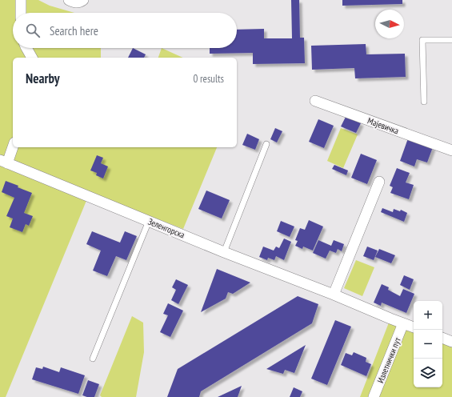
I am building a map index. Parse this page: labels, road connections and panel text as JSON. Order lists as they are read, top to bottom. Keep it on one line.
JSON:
{"streets":{"street":["Мајевичка","Зеленгорска","Излетнички пут"]},"crossings":[["Зеленгорска","Излетнички пут"]],"north":"right","page":{"search":"Search here","heading":["Nearby","0 results"],"map_buttons":["+","−"]}}
